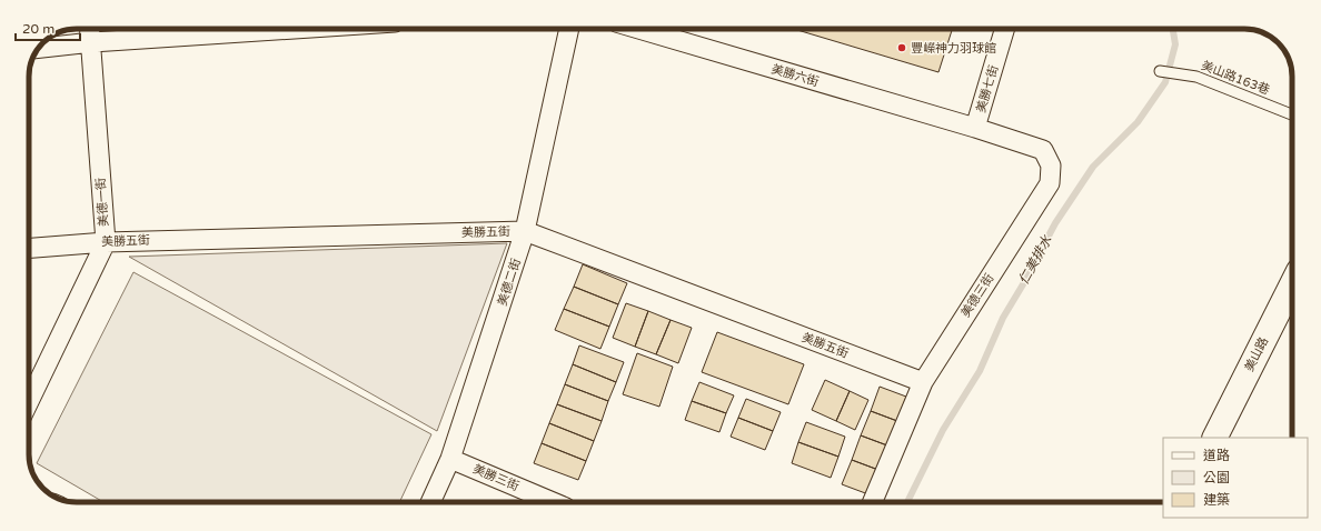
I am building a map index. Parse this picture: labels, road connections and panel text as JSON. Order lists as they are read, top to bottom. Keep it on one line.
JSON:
{"streets":{"street":["美勝六街","美勝七街","美德一街","美勝五街","美德二街","美德三街","美山路","美勝三街"],"lane":["美山路163巷"]},"crossings":[["美勝六街","美勝七街"],["美勝六街","美德三街"],["美勝七街","美德三街"],["美德一街","美勝五街"],["美勝五街","美德二街"],["美勝五街","美德三街"],["美德二街","美勝三街"]],"water":["仁美排水"],"places":["豐嶸神力羽球館"],"legend":["道路","公園","建築"],"scale_bar":"20 m"}
